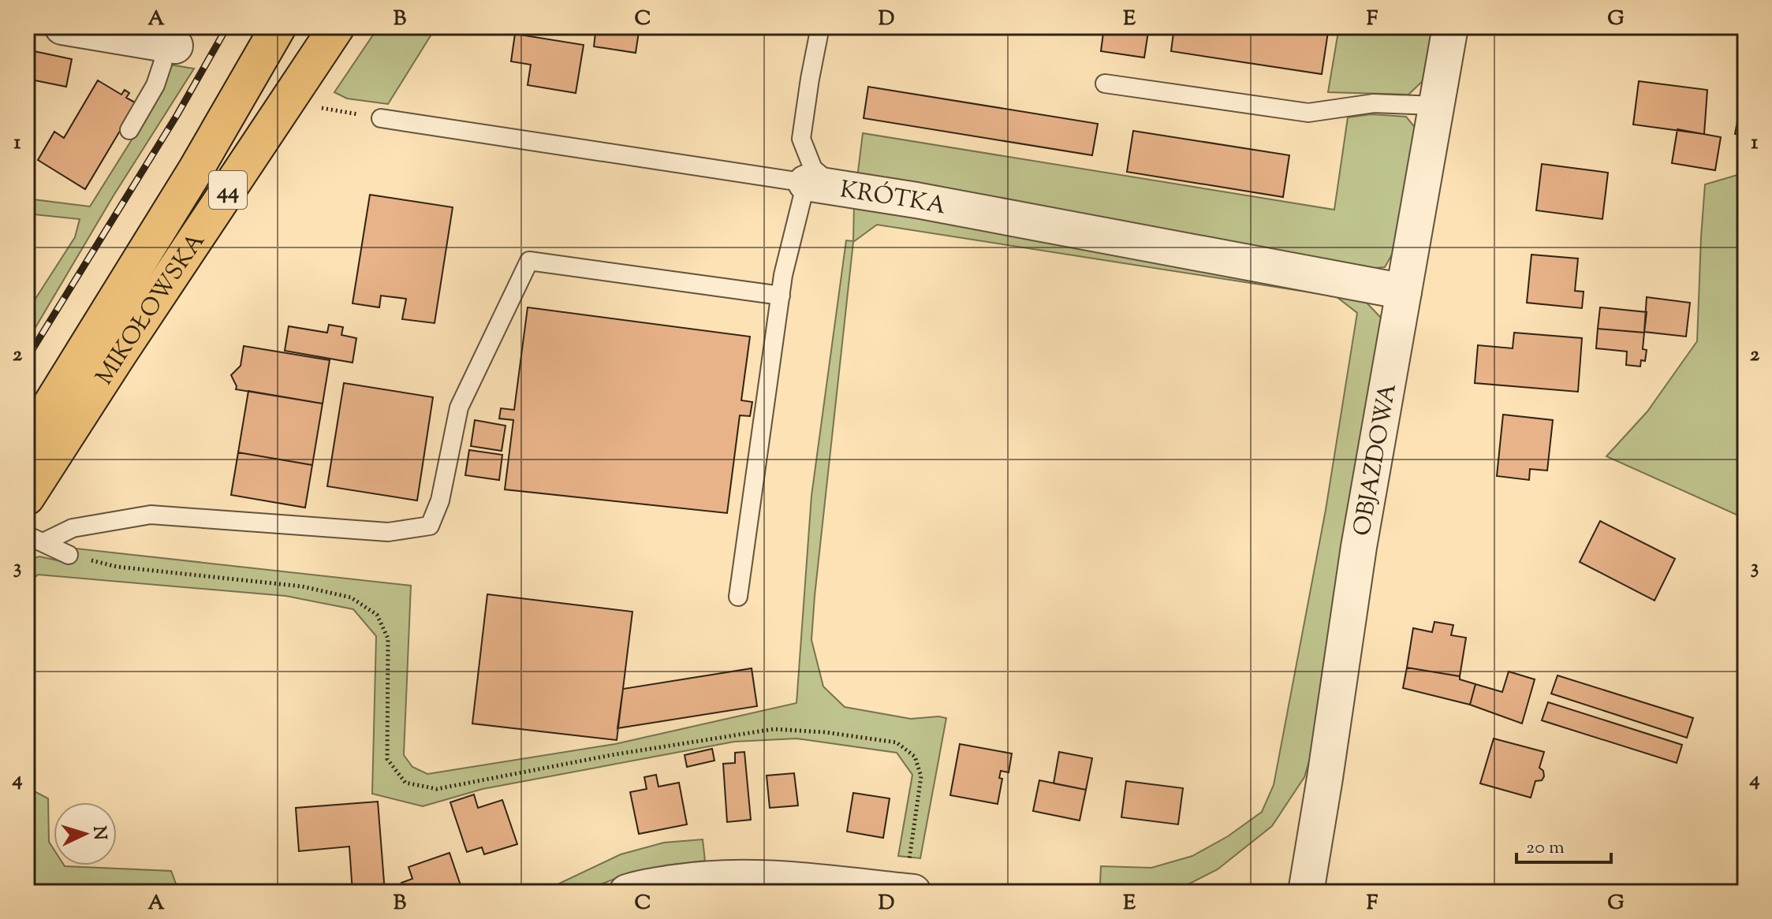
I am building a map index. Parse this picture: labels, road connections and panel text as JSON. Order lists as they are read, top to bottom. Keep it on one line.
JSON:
{"streets":{"main road":["44","MIKOŁOWSKA"],"street":["KRÓTKA","OBJAZDOWA"]},"crossings":[["KRÓTKA","OBJAZDOWA"]],"scale_bar":"20 m","north":"right","grid":{"columns":["A","B","C","D","E","F","G"],"rows":["1","2","3","4"]}}
